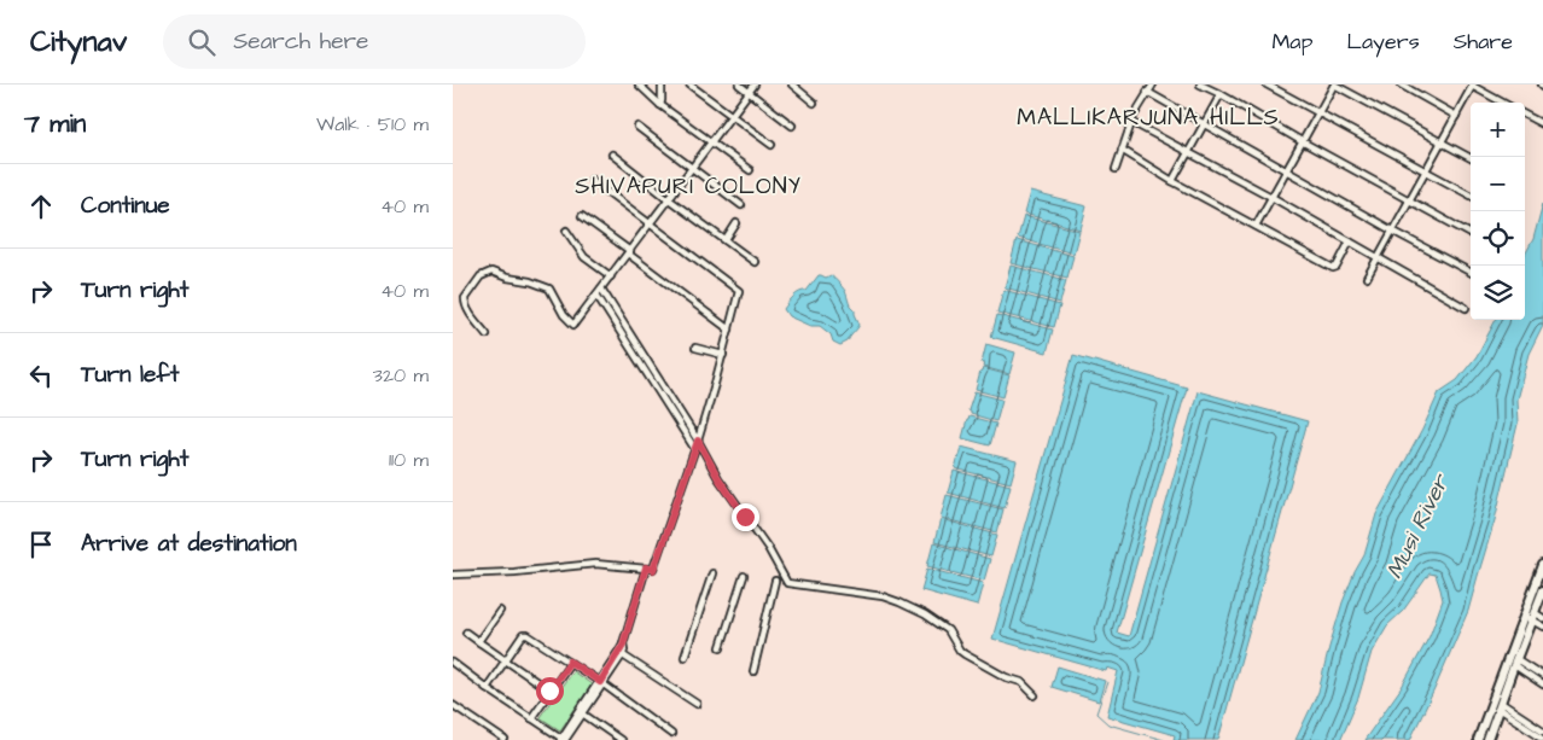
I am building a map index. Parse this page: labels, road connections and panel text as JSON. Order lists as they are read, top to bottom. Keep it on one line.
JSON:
{"districts":["MALLIKARJUNA HILLS","SHIVAPURI COLONY"],"water":["Musi River"],"page":{"header":"Citynav","search":"Search here","nav":["Map","Layers","Share"],"heading":["7 min","Walk · 510 m"],"map_buttons":["+","−"],"list":[["Continue","40 m"],["Turn right","40 m"],["Turn left","320 m"],["Turn right","110 m"],"Arrive at destination"]}}
